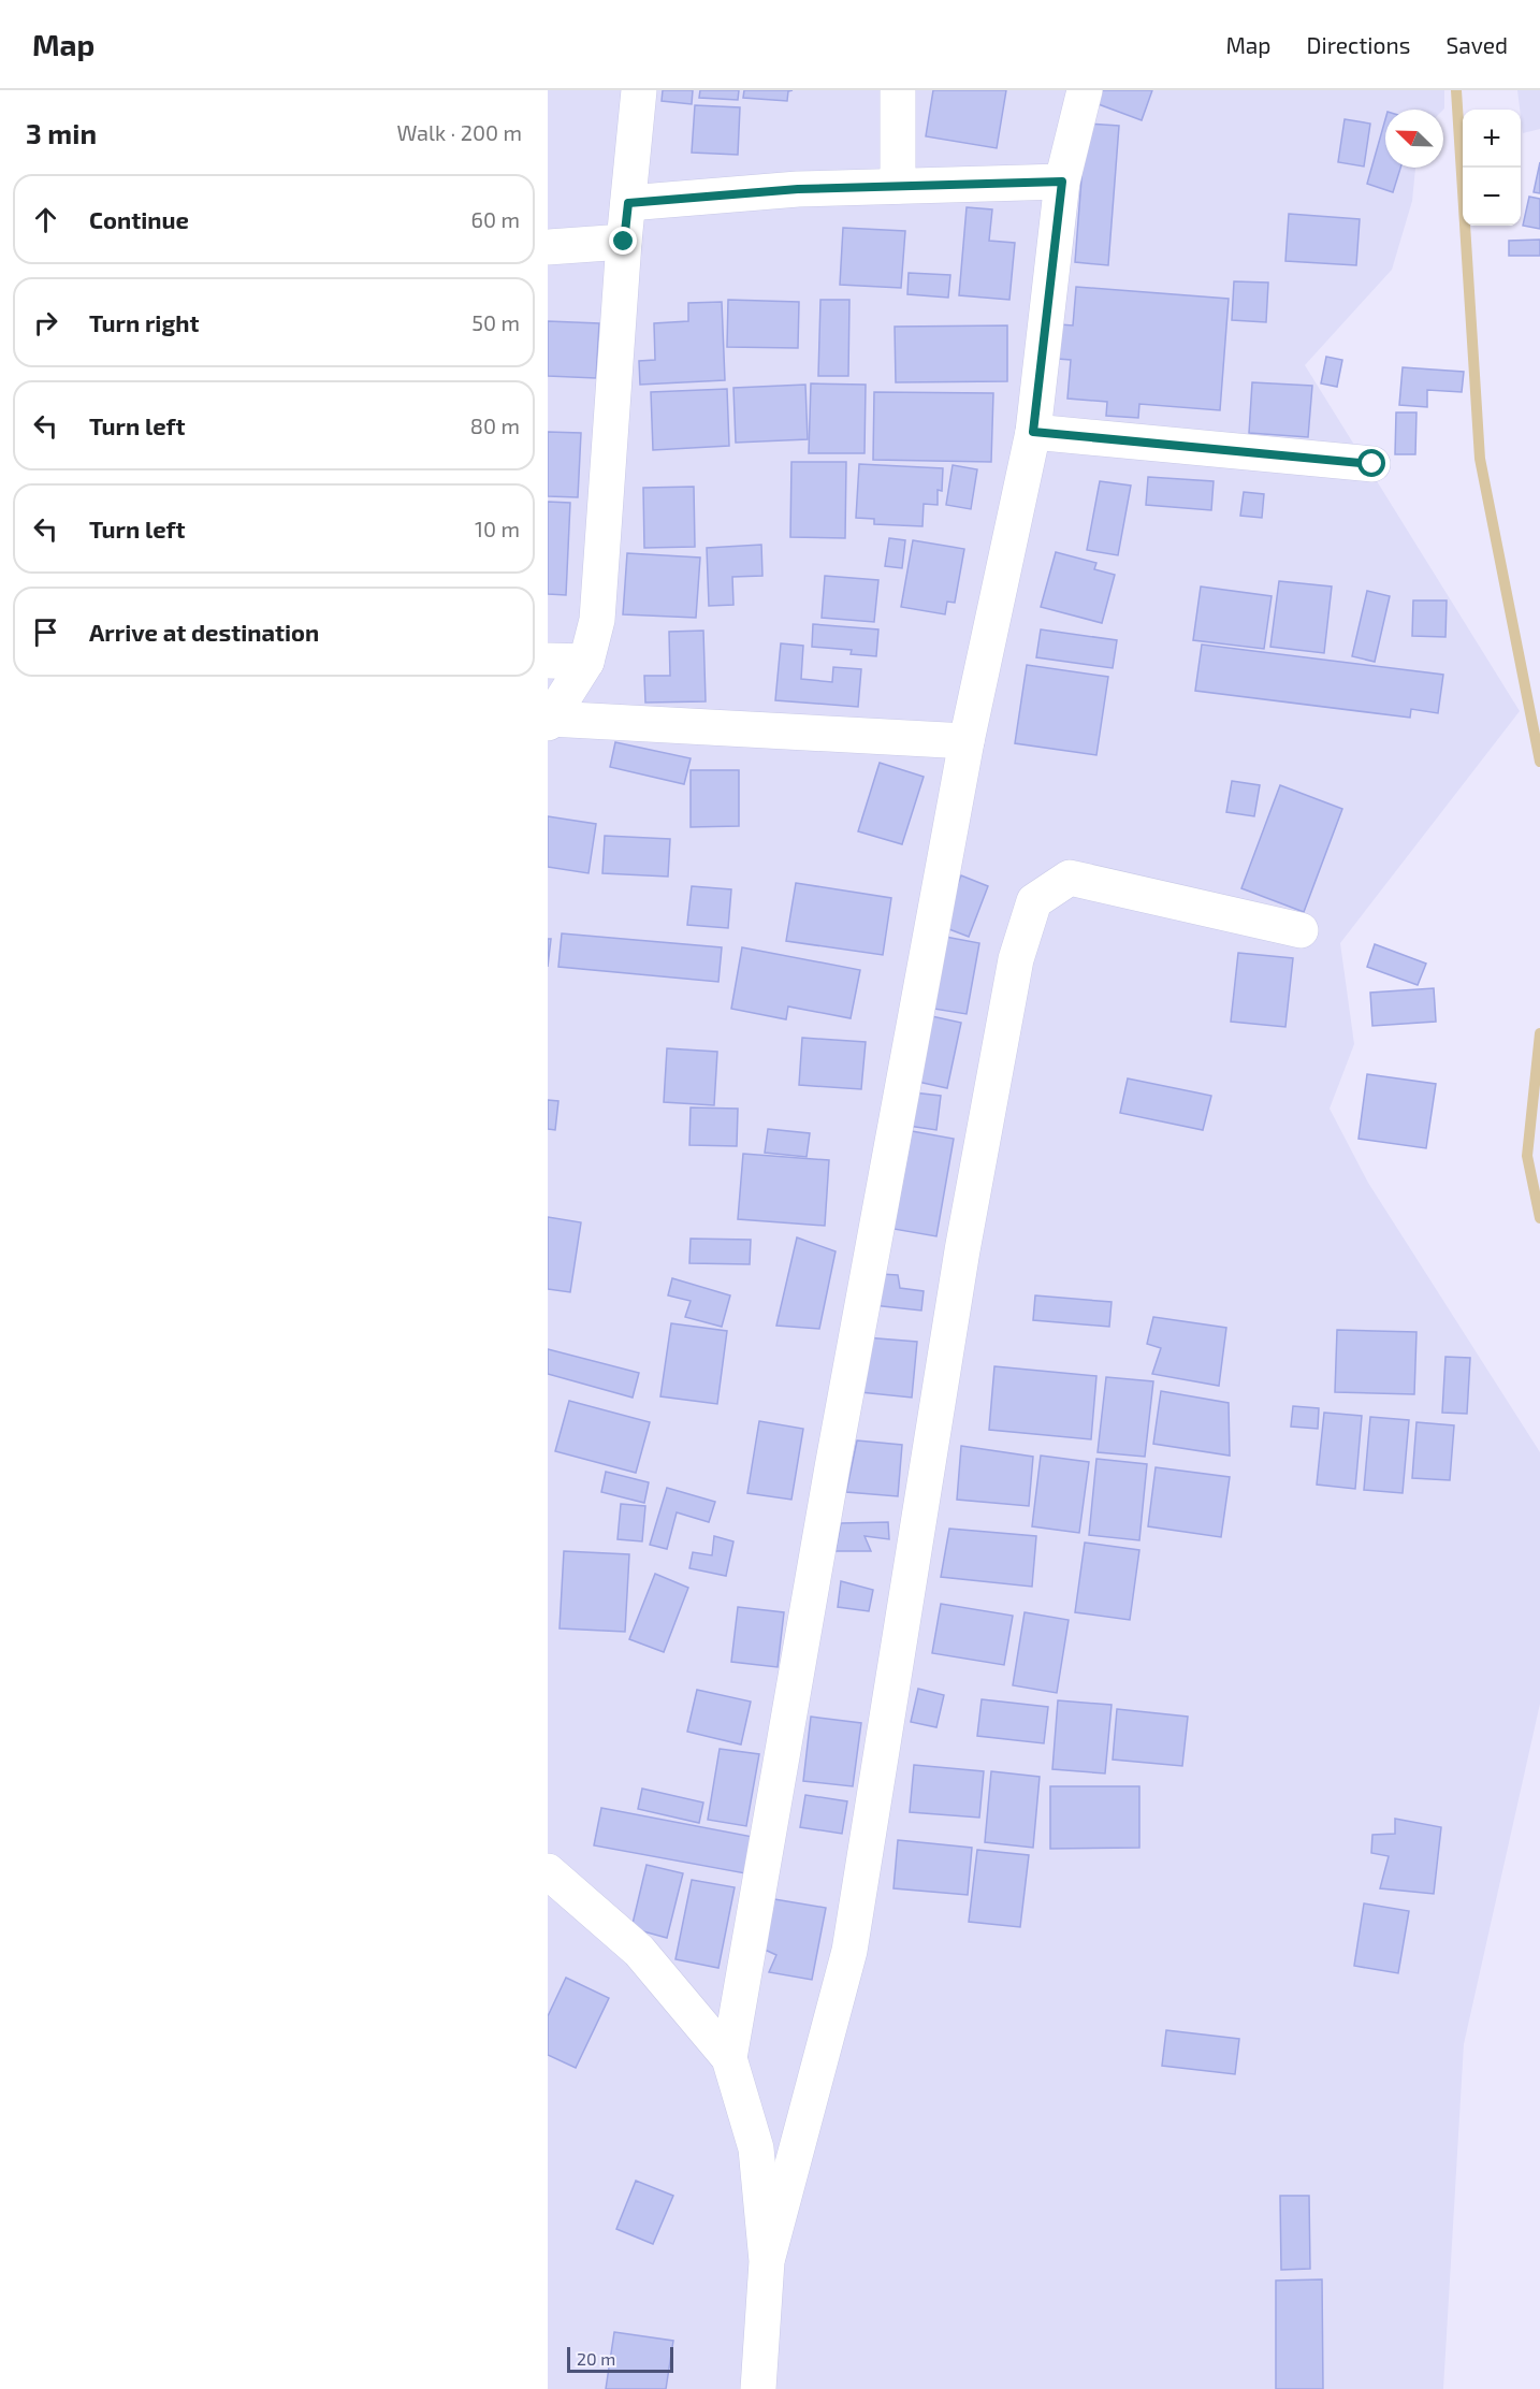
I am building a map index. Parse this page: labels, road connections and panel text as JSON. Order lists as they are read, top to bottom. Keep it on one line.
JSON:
{"scale_bar":"20 m","north":"top left","page":{"header":"Map","nav":["Map","Directions","Saved"],"heading":["3 min","Walk · 200 m"],"map_buttons":["+","−"],"list":[["Continue","60 m"],["Turn right","50 m"],["Turn left","80 m"],["Turn left","10 m"],"Arrive at destination"],"scale":"20 m"}}
